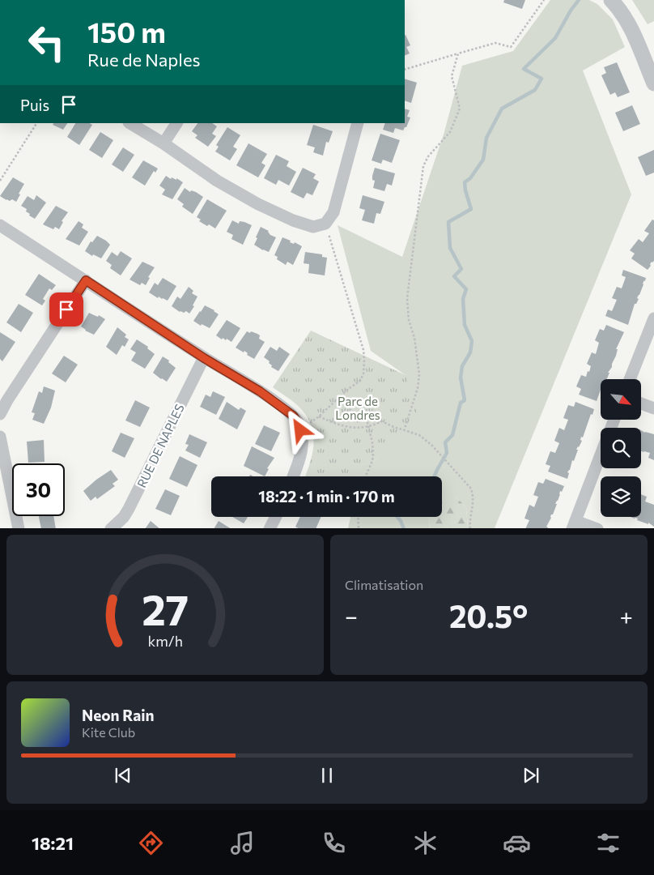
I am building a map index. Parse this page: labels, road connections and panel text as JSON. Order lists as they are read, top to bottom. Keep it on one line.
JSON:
{"streets":{"street":["RUE DE NAPLES"]},"parks":["Parc de Londres"],"north":"bottom right","page":{"turn":["150 m","Rue de Naples"],"then":"Puis","limit":"30","trip":"18:22 · 1 min · 170 m","tile":"Climatisation","heat":["−","20.5°","+"],"song":["Neon Rain","Kite Club"],"tabs":"18:21","gauge":["27","km/h"]}}
